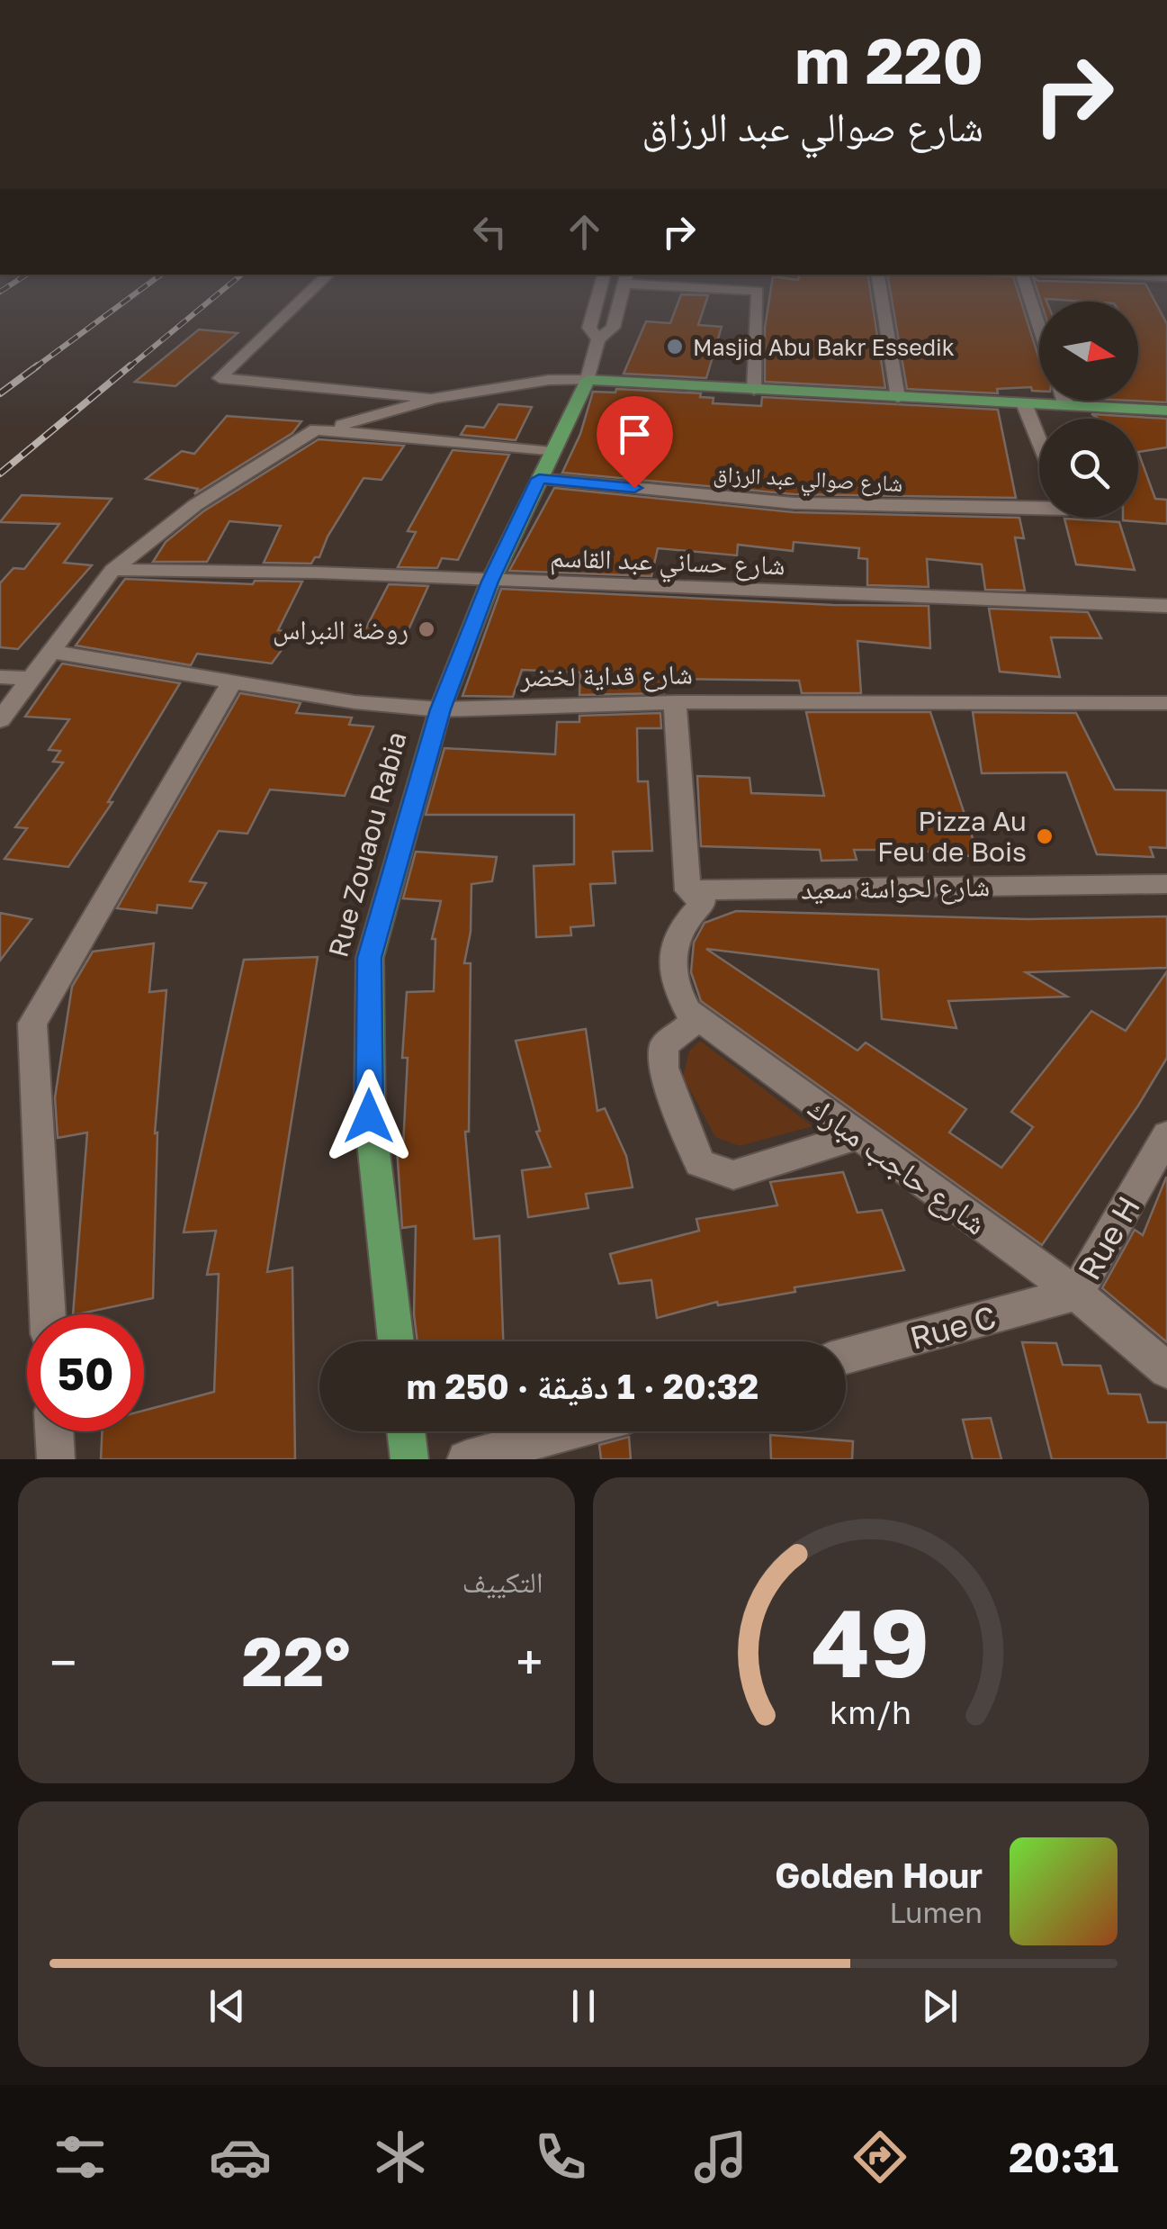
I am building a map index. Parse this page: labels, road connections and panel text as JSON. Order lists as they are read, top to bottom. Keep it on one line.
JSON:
{"streets":{"main road":["Rue Zouaou Rabia"],"street":["شارع صوالي عبد الرزاق","شارع حساني عبد القاسم","شارع قداية لخضر","شارع لحواسة سعيد","شارع حاجب مبارك","Rue H","Rue C"]},"crossings":[["شارع صوالي عبد الرزاق","Rue Zouaou Rabia"],["شارع حساني عبد القاسم","Rue Zouaou Rabia"],["شارع قداية لخضر","Rue Zouaou Rabia"],["شارع لحواسة سعيد","شارع حاجب مبارك"],["شارع حاجب مبارك","Rue H"],["شارع حاجب مبارك","Rue C"],["Rue H","Rue C"]],"places":["Masjid Abu Bakr Essedik","روضة النبراس","Pizza Au Feu de Bois"],"north":"right","page":{"turn":["220 m","شارع صوالي عبد الرزاق"],"limit":"50","trip":"20:32 · 1 دقيقة · 250 m","tile":"التكييف","heat":["−","22°","+"],"song":["Golden Hour","Lumen"],"tabs":"20:31","gauge":["49","km/h"]}}
